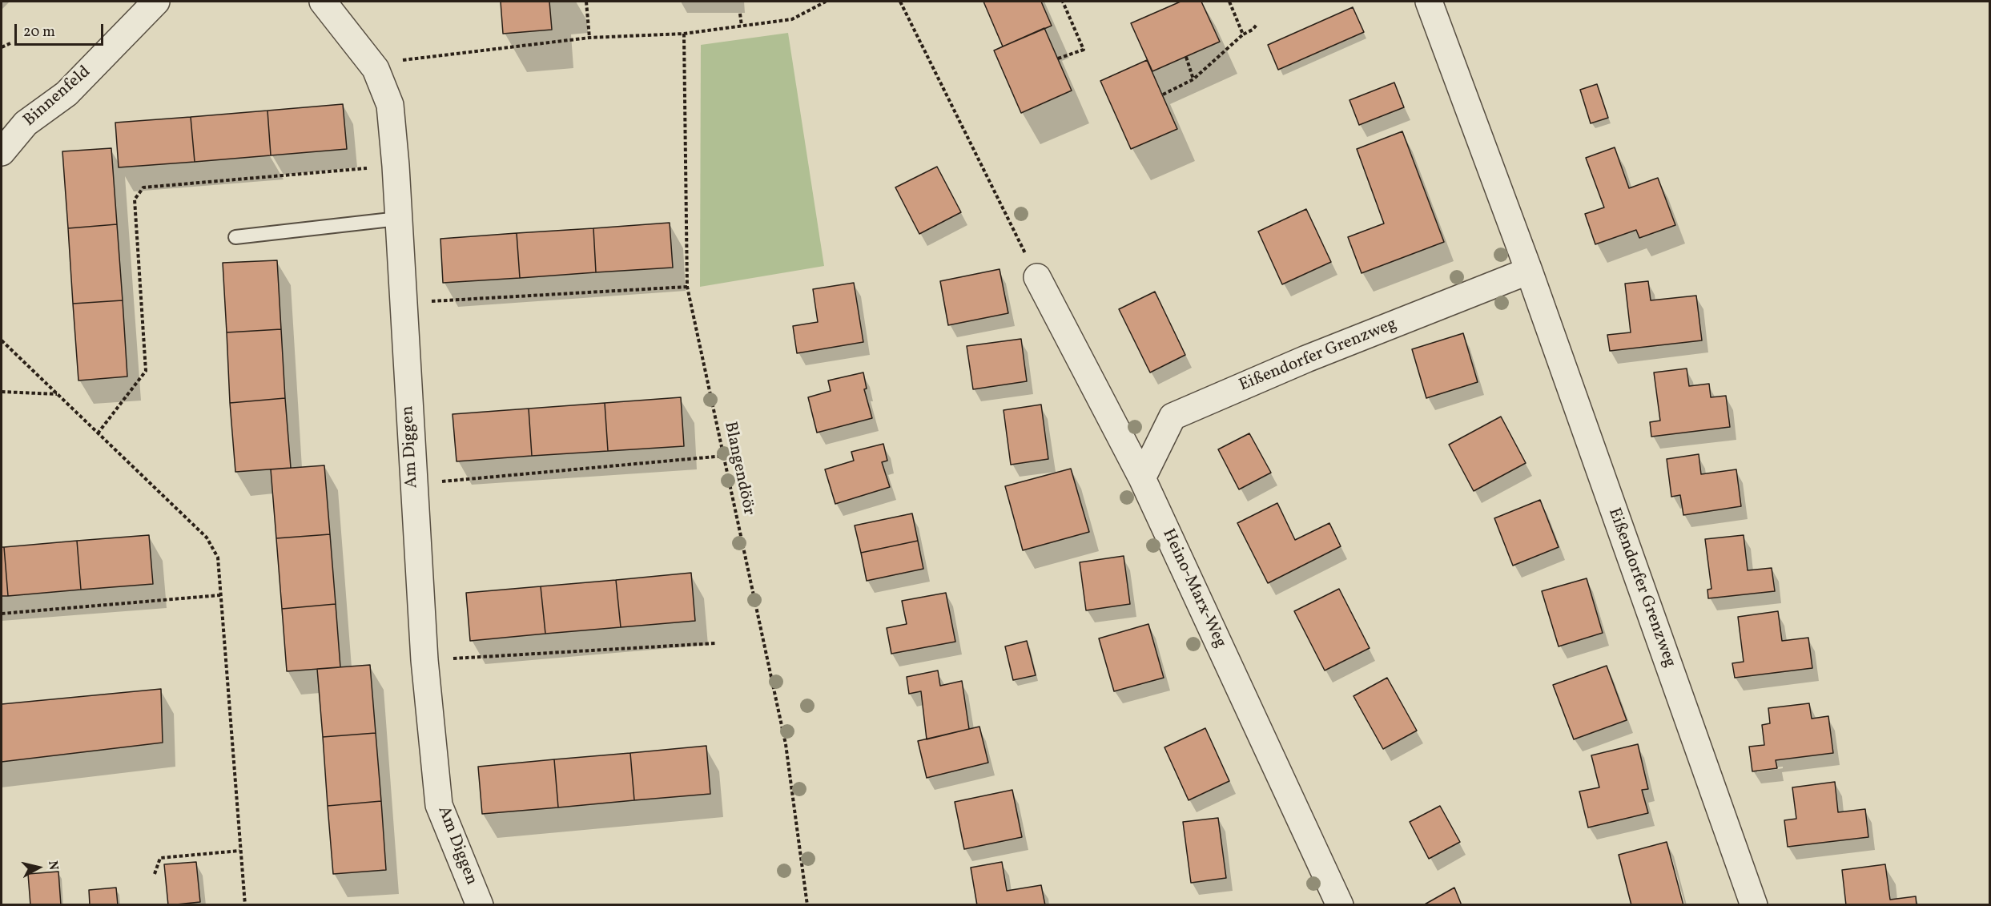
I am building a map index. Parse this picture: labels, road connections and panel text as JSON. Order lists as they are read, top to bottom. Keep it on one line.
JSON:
{"streets":{"street":["Binnenfeld","Eißendorfer Grenzweg","Am Diggen","Heino-Marx-Weg"],"path":["Blangendöör"]},"crossings":[["Eißendorfer Grenzweg","Heino-Marx-Weg"]],"scale_bar":"20 m","north":"right"}
